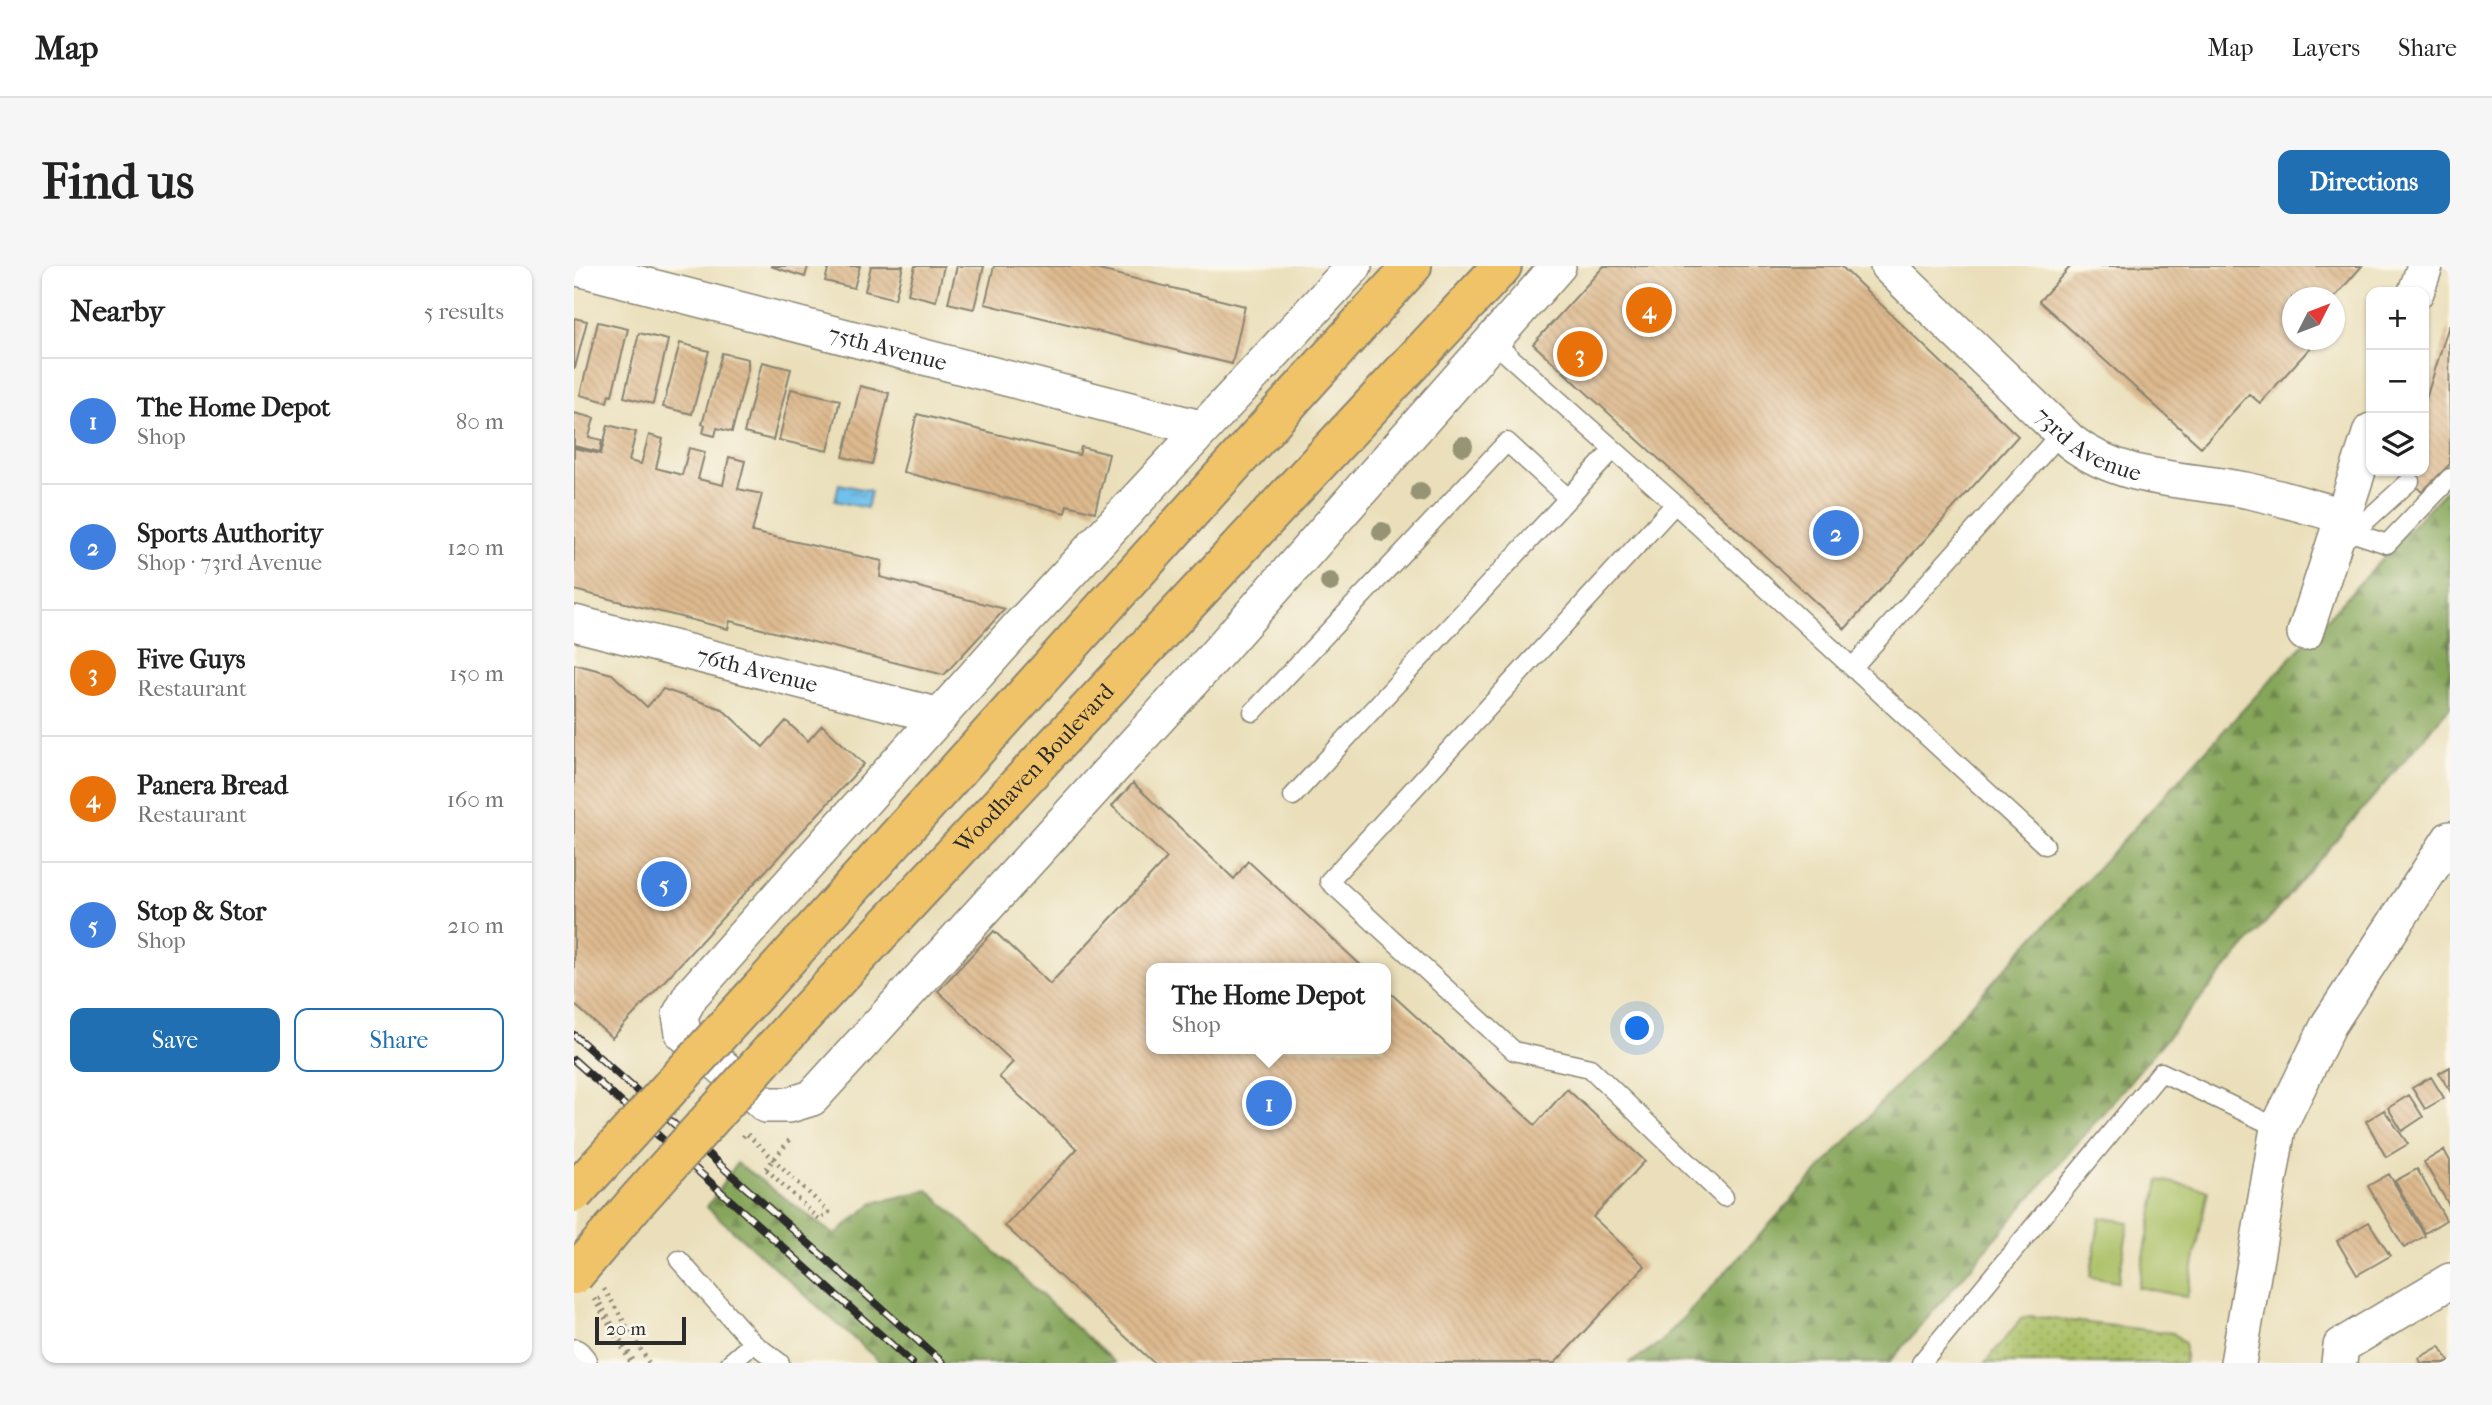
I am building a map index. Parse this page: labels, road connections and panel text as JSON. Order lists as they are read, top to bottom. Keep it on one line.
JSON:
{"streets":{"main road":["Woodhaven Boulevard"],"street":["75th Avenue","73rd Avenue","76th Avenue"]},"scale_bar":"20 m","north":"top right","page":{"header":"Map","nav":["Map","Layers","Share"],"buttons":["Directions",["Save","Share"]],"title":"Find us","heading":["Nearby","5 results"],"pins":["4","3","2","5","1"],"map_buttons":["+","−"],"list":[{"mark":"1","name":"The Home Depot","note":"Shop","value":"80 m"},{"mark":"2","name":"Sports Authority","note":"Shop · 73rd Avenue","value":"120 m"},{"mark":"3","name":"Five Guys","note":"Restaurant","value":"150 m"},{"mark":"4","name":"Panera Bread","note":"Restaurant","value":"160 m"},{"mark":"5","name":"Stop & Stor","note":"Shop","value":"210 m"}],"popup":["The Home Depot","Shop"],"scale":"20 m"}}
